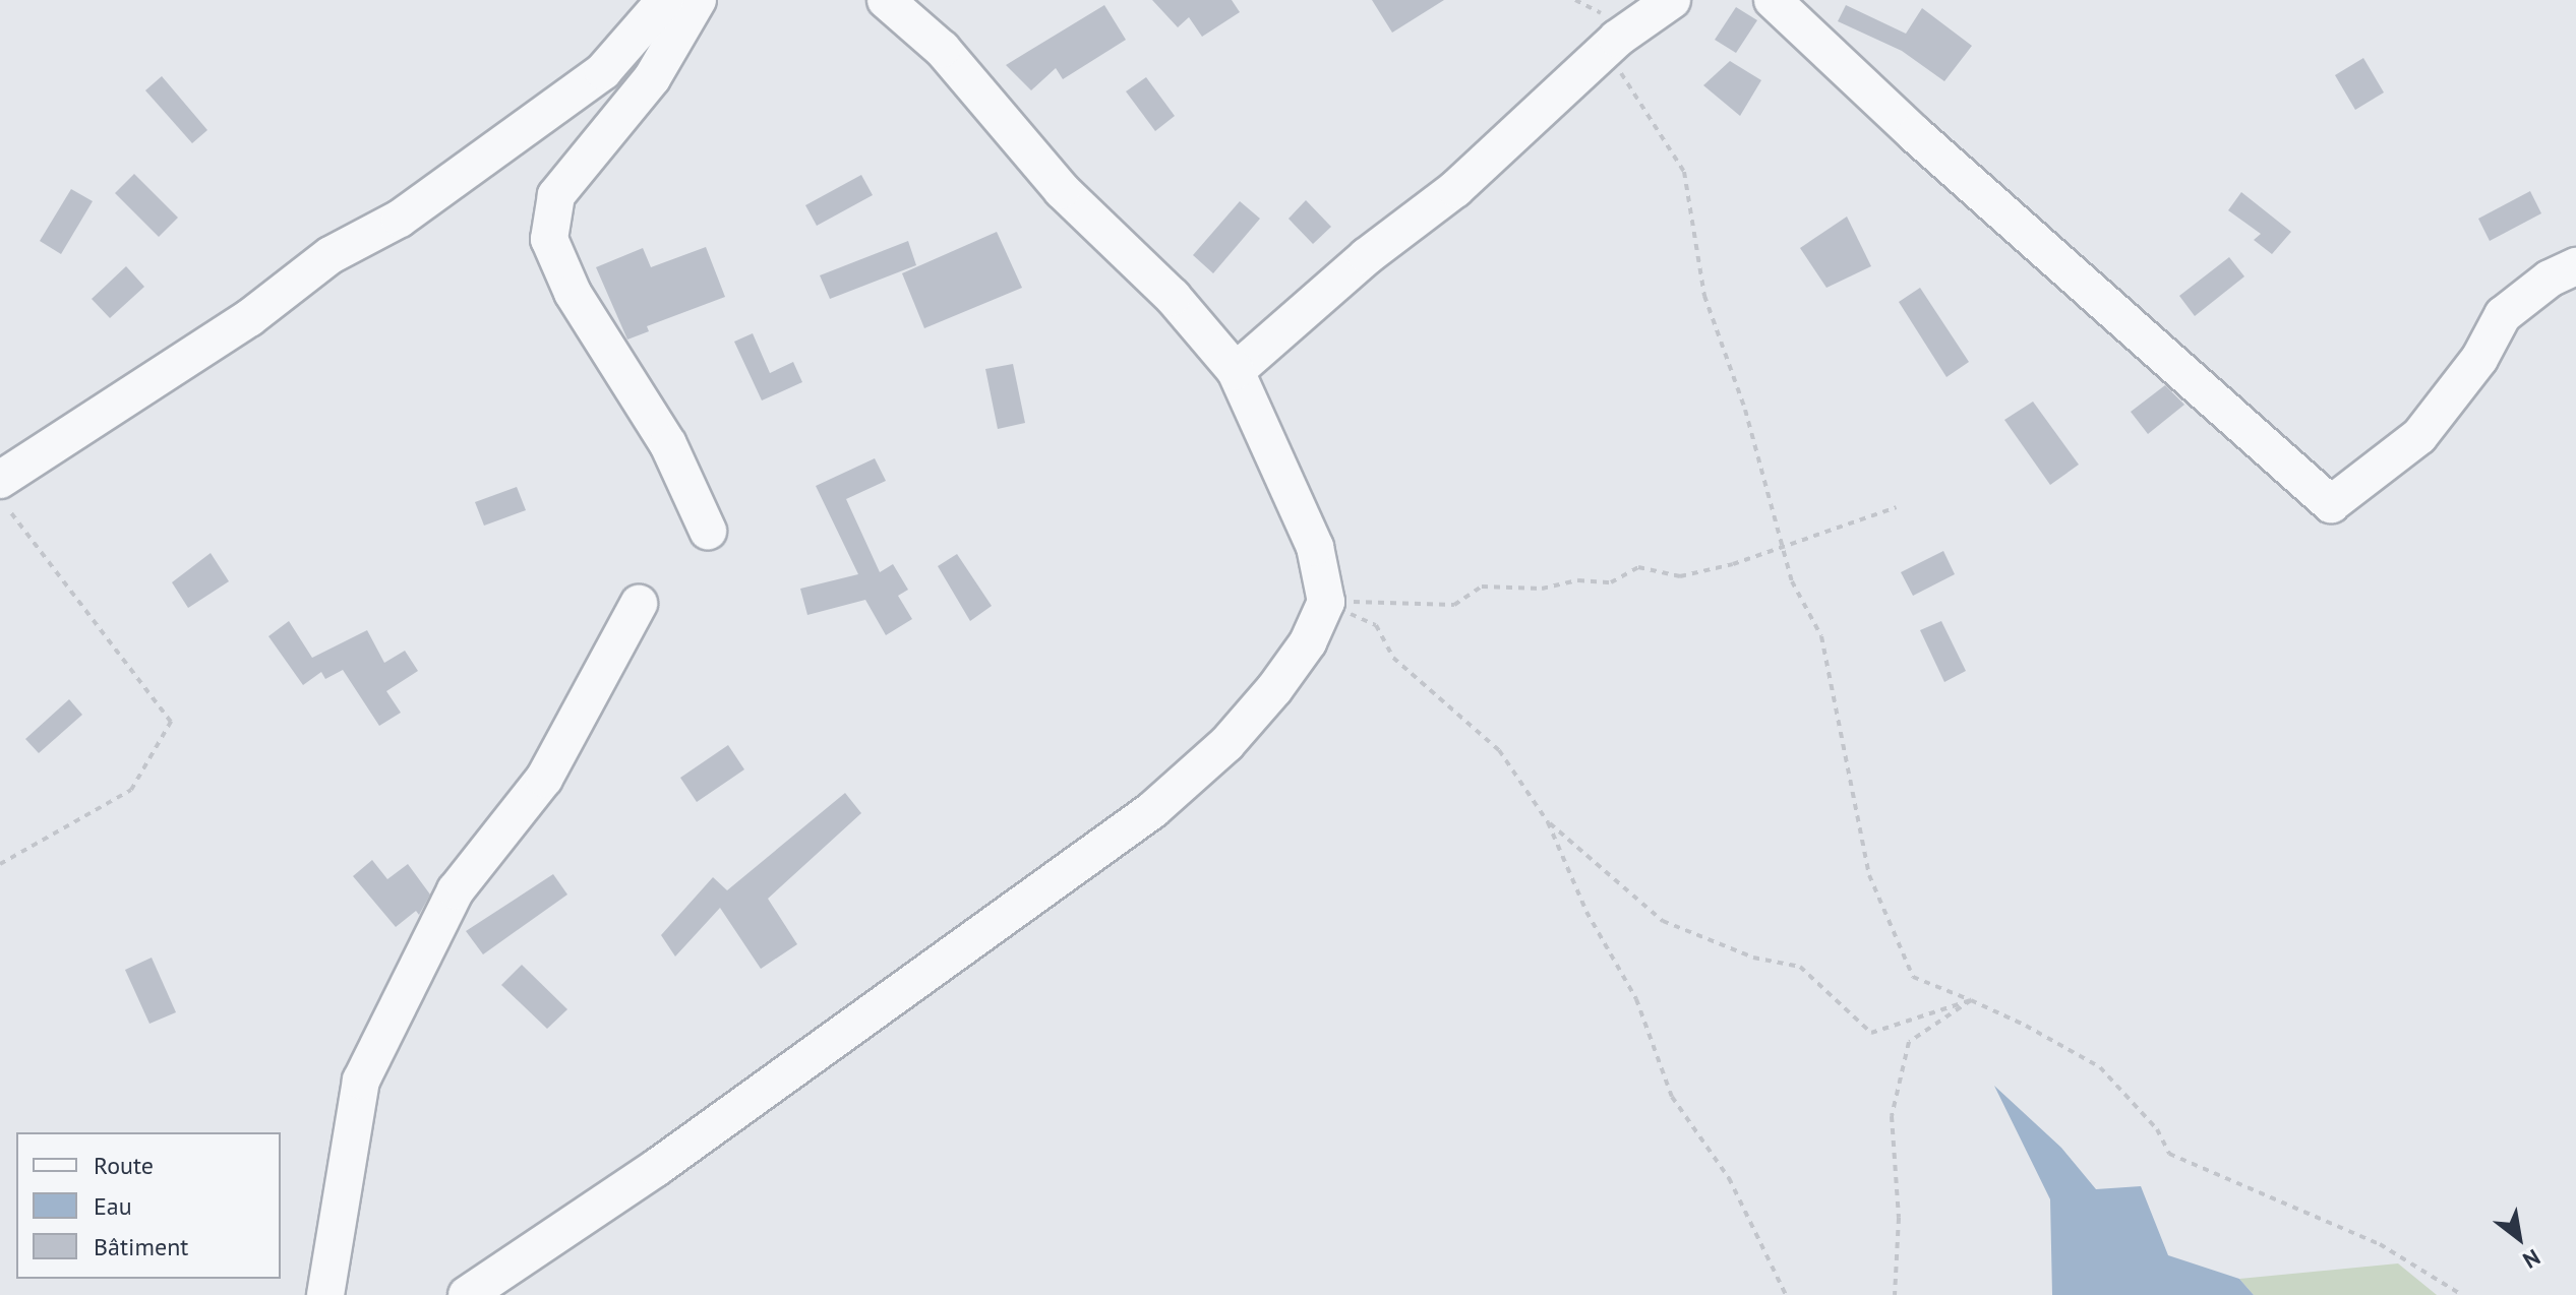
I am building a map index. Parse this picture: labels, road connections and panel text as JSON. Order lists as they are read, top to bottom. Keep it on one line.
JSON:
{"legend":["Route","Eau","Bâtiment"],"north":"bottom right"}
